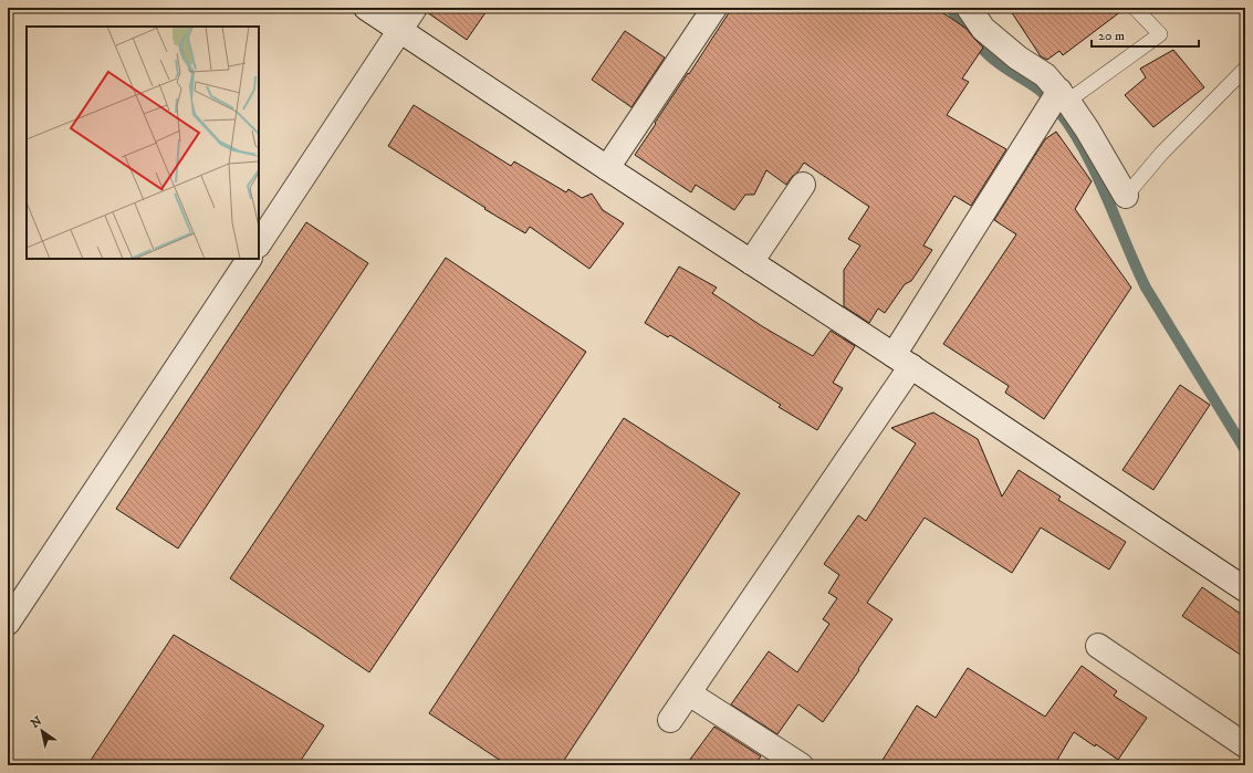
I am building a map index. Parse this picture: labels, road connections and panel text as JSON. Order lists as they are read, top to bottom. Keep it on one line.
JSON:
{"scale_bar":"20 m","north":"top left"}
